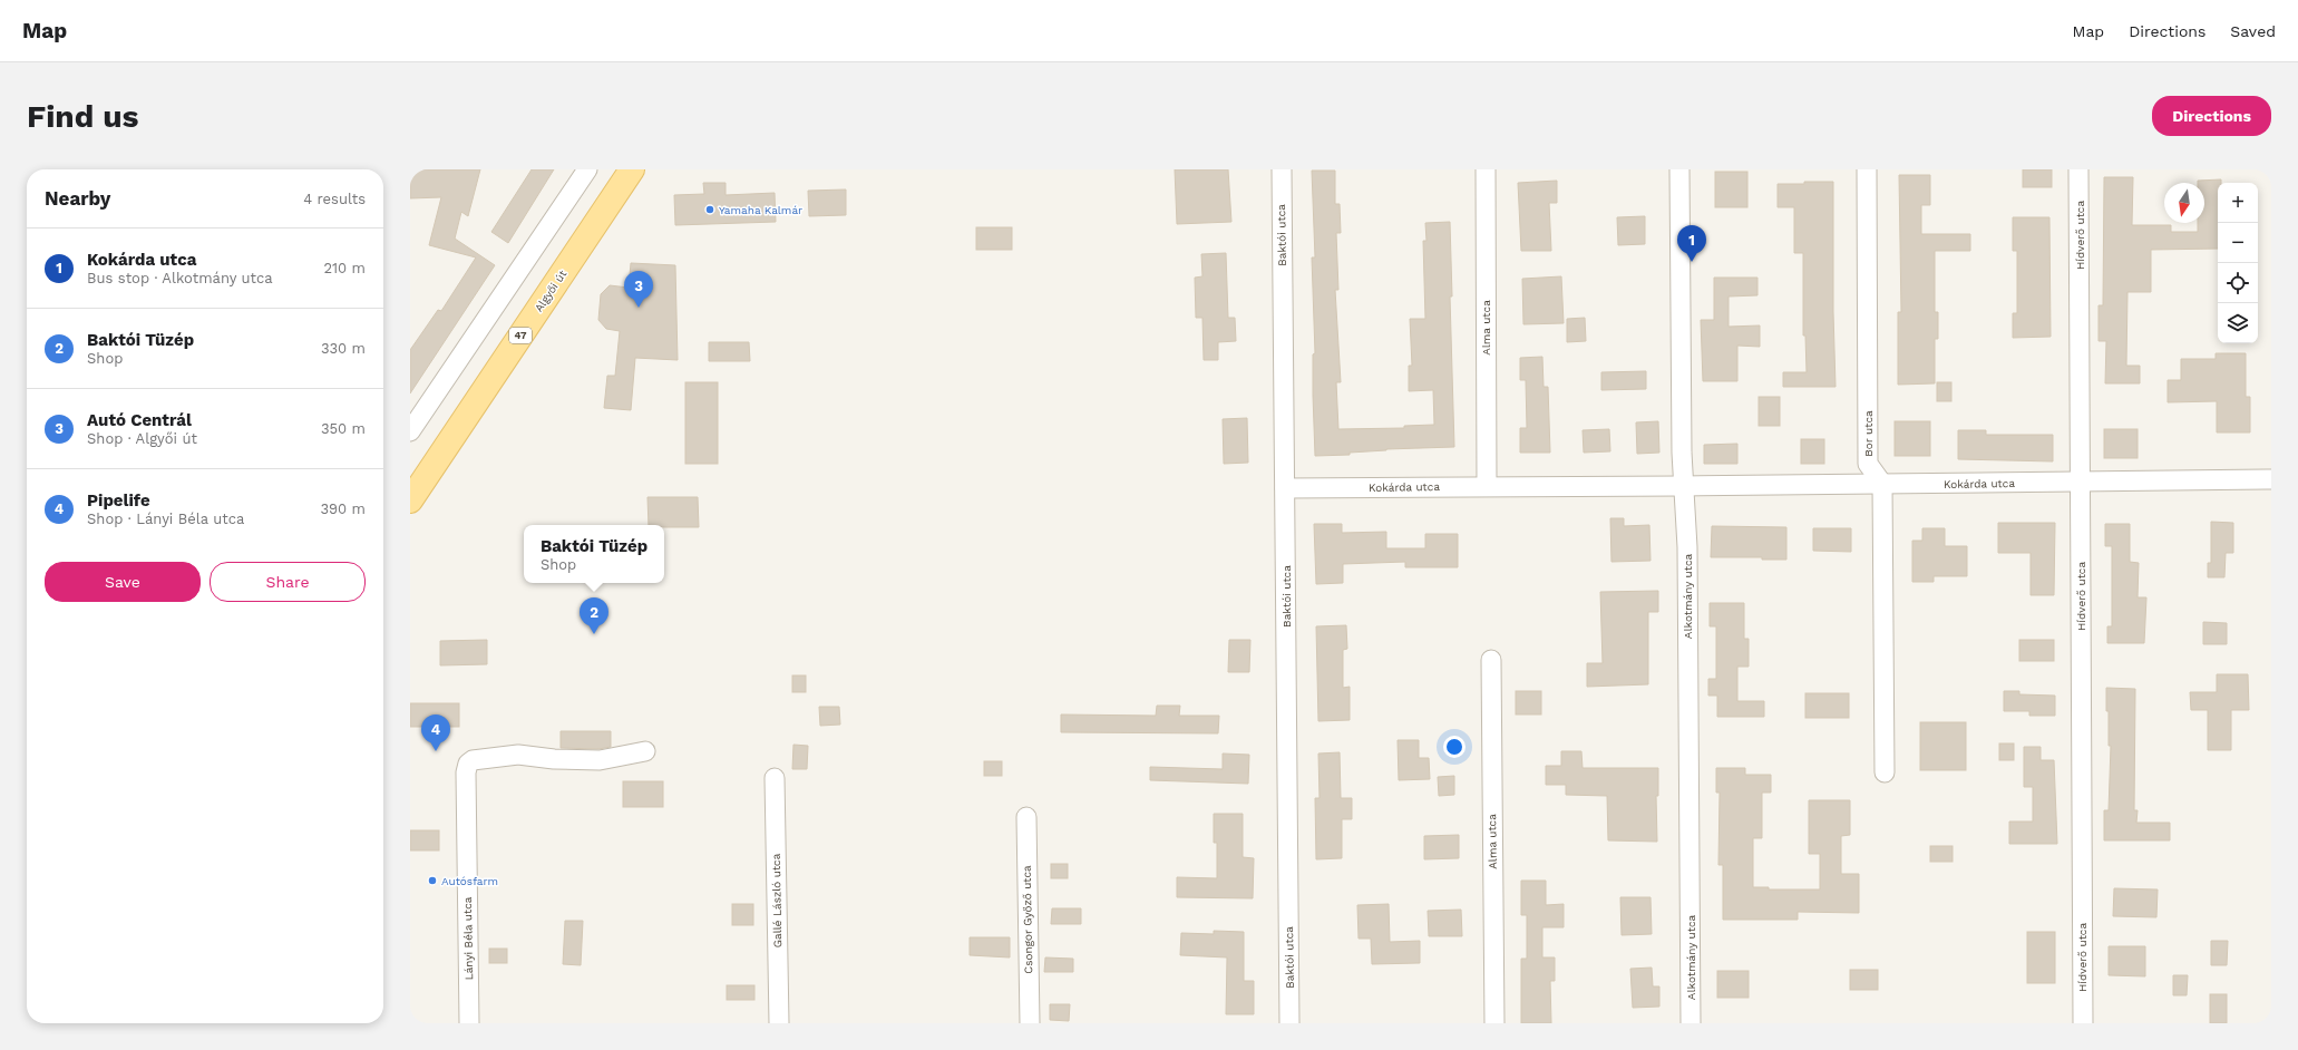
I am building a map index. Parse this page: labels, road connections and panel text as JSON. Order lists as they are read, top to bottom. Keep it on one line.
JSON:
{"streets":{"main road":["Algyői út","47"],"street":["Baktói utca","Hídverő utca","Alma utca","Bor utca","Kokárda utca","Alkotmány utca","Gallé László utca","Csongor Győző utca","Lányi Béla utca"]},"crossings":[["Baktói utca","Kokárda utca"],["Hídverő utca","Kokárda utca"],["Alma utca","Kokárda utca"],["Bor utca","Kokárda utca"],["Kokárda utca","Alkotmány utca"]],"places":["Yamaha Kalmár","Autósfarm"],"north":"bottom","page":{"header":"Map","nav":["Map","Directions","Saved"],"buttons":["Directions",["Save","Share"]],"title":"Find us","heading":["Nearby","4 results"],"map_buttons":["+","−"],"pins":["1","3","2","4"],"list":[{"mark":"1","name":"Kokárda utca","note":"Bus stop · Alkotmány utca","value":"210 m"},{"mark":"2","name":"Baktói Tüzép","note":"Shop","value":"330 m"},{"mark":"3","name":"Autó Centrál","note":"Shop · Algyői út","value":"350 m"},{"mark":"4","name":"Pipelife","note":"Shop · Lányi Béla utca","value":"390 m"}],"popup":["Baktói Tüzép","Shop"]}}
